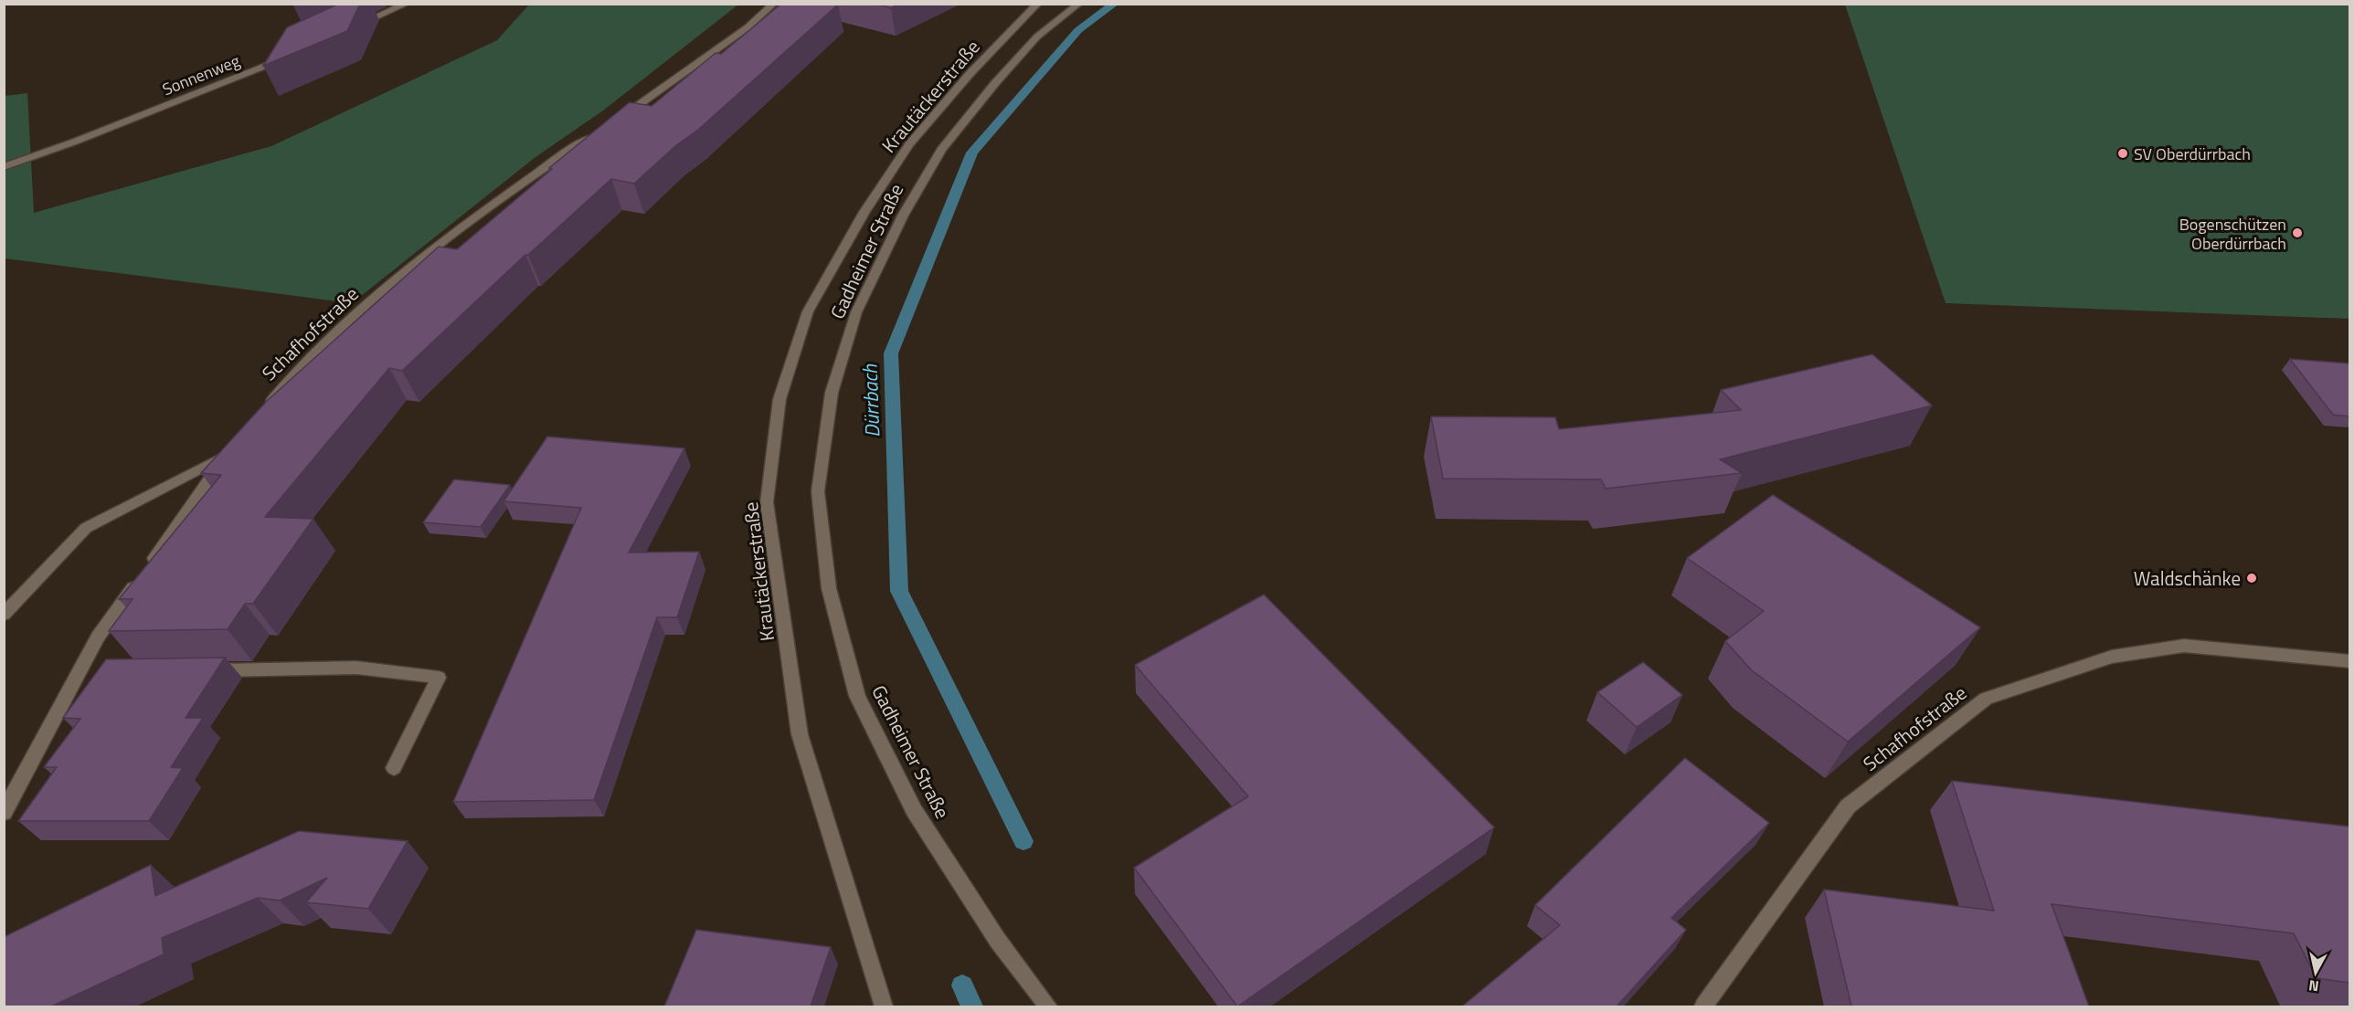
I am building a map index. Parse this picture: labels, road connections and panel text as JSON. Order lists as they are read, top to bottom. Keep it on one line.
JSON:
{"streets":{"street":["Sonnenweg","Krautäckerstraße","Gadheimer Straße","Schafhofstraße"]},"water":["Dürrbach"],"places":["SV Oberdürrbach","Bogenschützen Oberdürrbach","Waldschänke"],"north":"bottom"}
